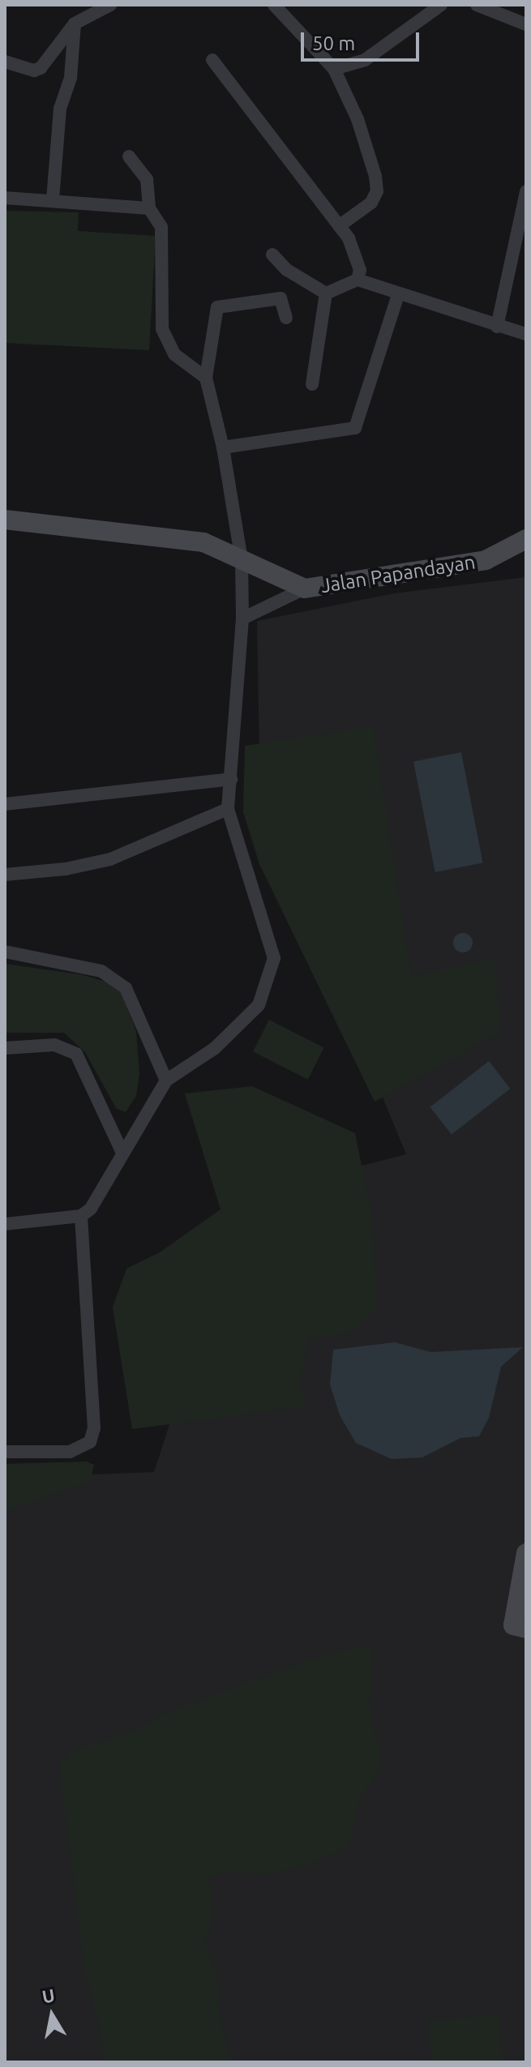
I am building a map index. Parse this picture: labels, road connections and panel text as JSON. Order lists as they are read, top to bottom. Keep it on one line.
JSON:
{"streets":{"main road":["Jalan Papandayan"]},"scale_bar":"50 m","north":"top"}
